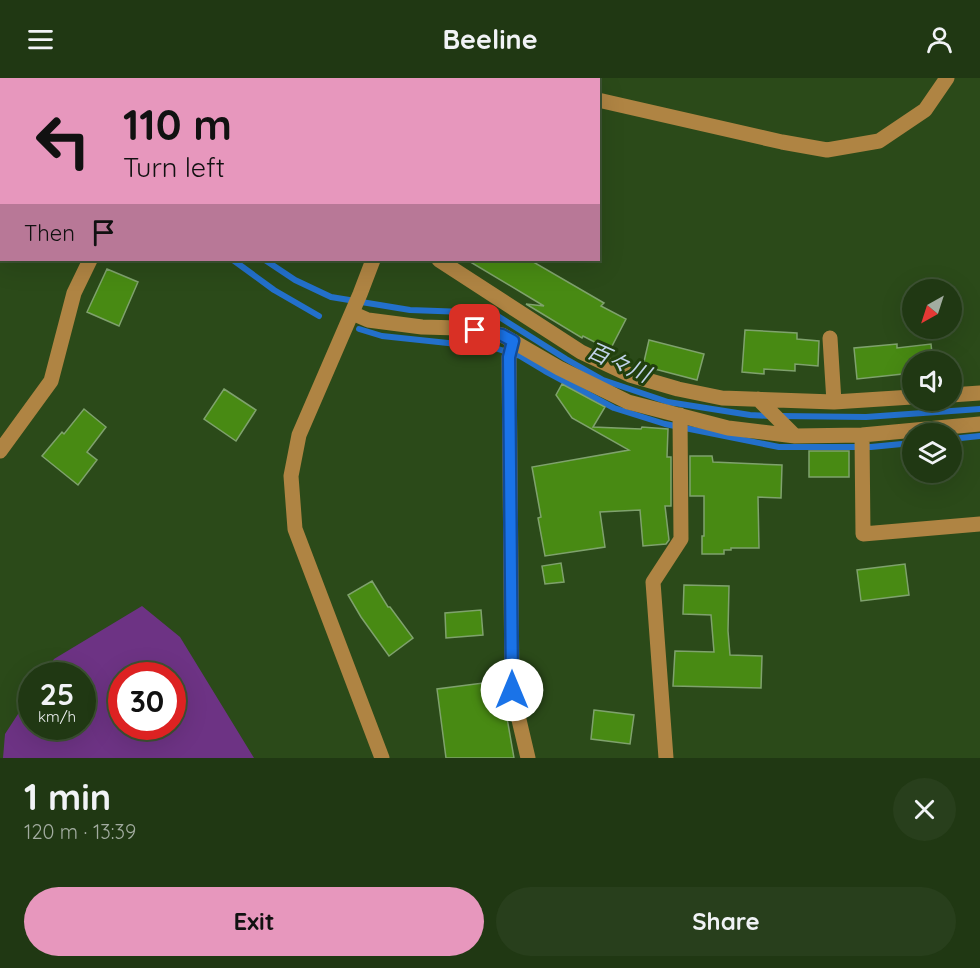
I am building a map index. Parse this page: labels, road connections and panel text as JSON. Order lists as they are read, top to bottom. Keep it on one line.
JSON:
{"water":["百々川"],"north":"bottom left","page":{"header":"Beeline","turn":["110 m","Turn left"],"then":"Then","speed":"25 km/h","limit":"30","heading":["1 min","120 m · 13:39"],"buttons":["Exit","Share"]}}
